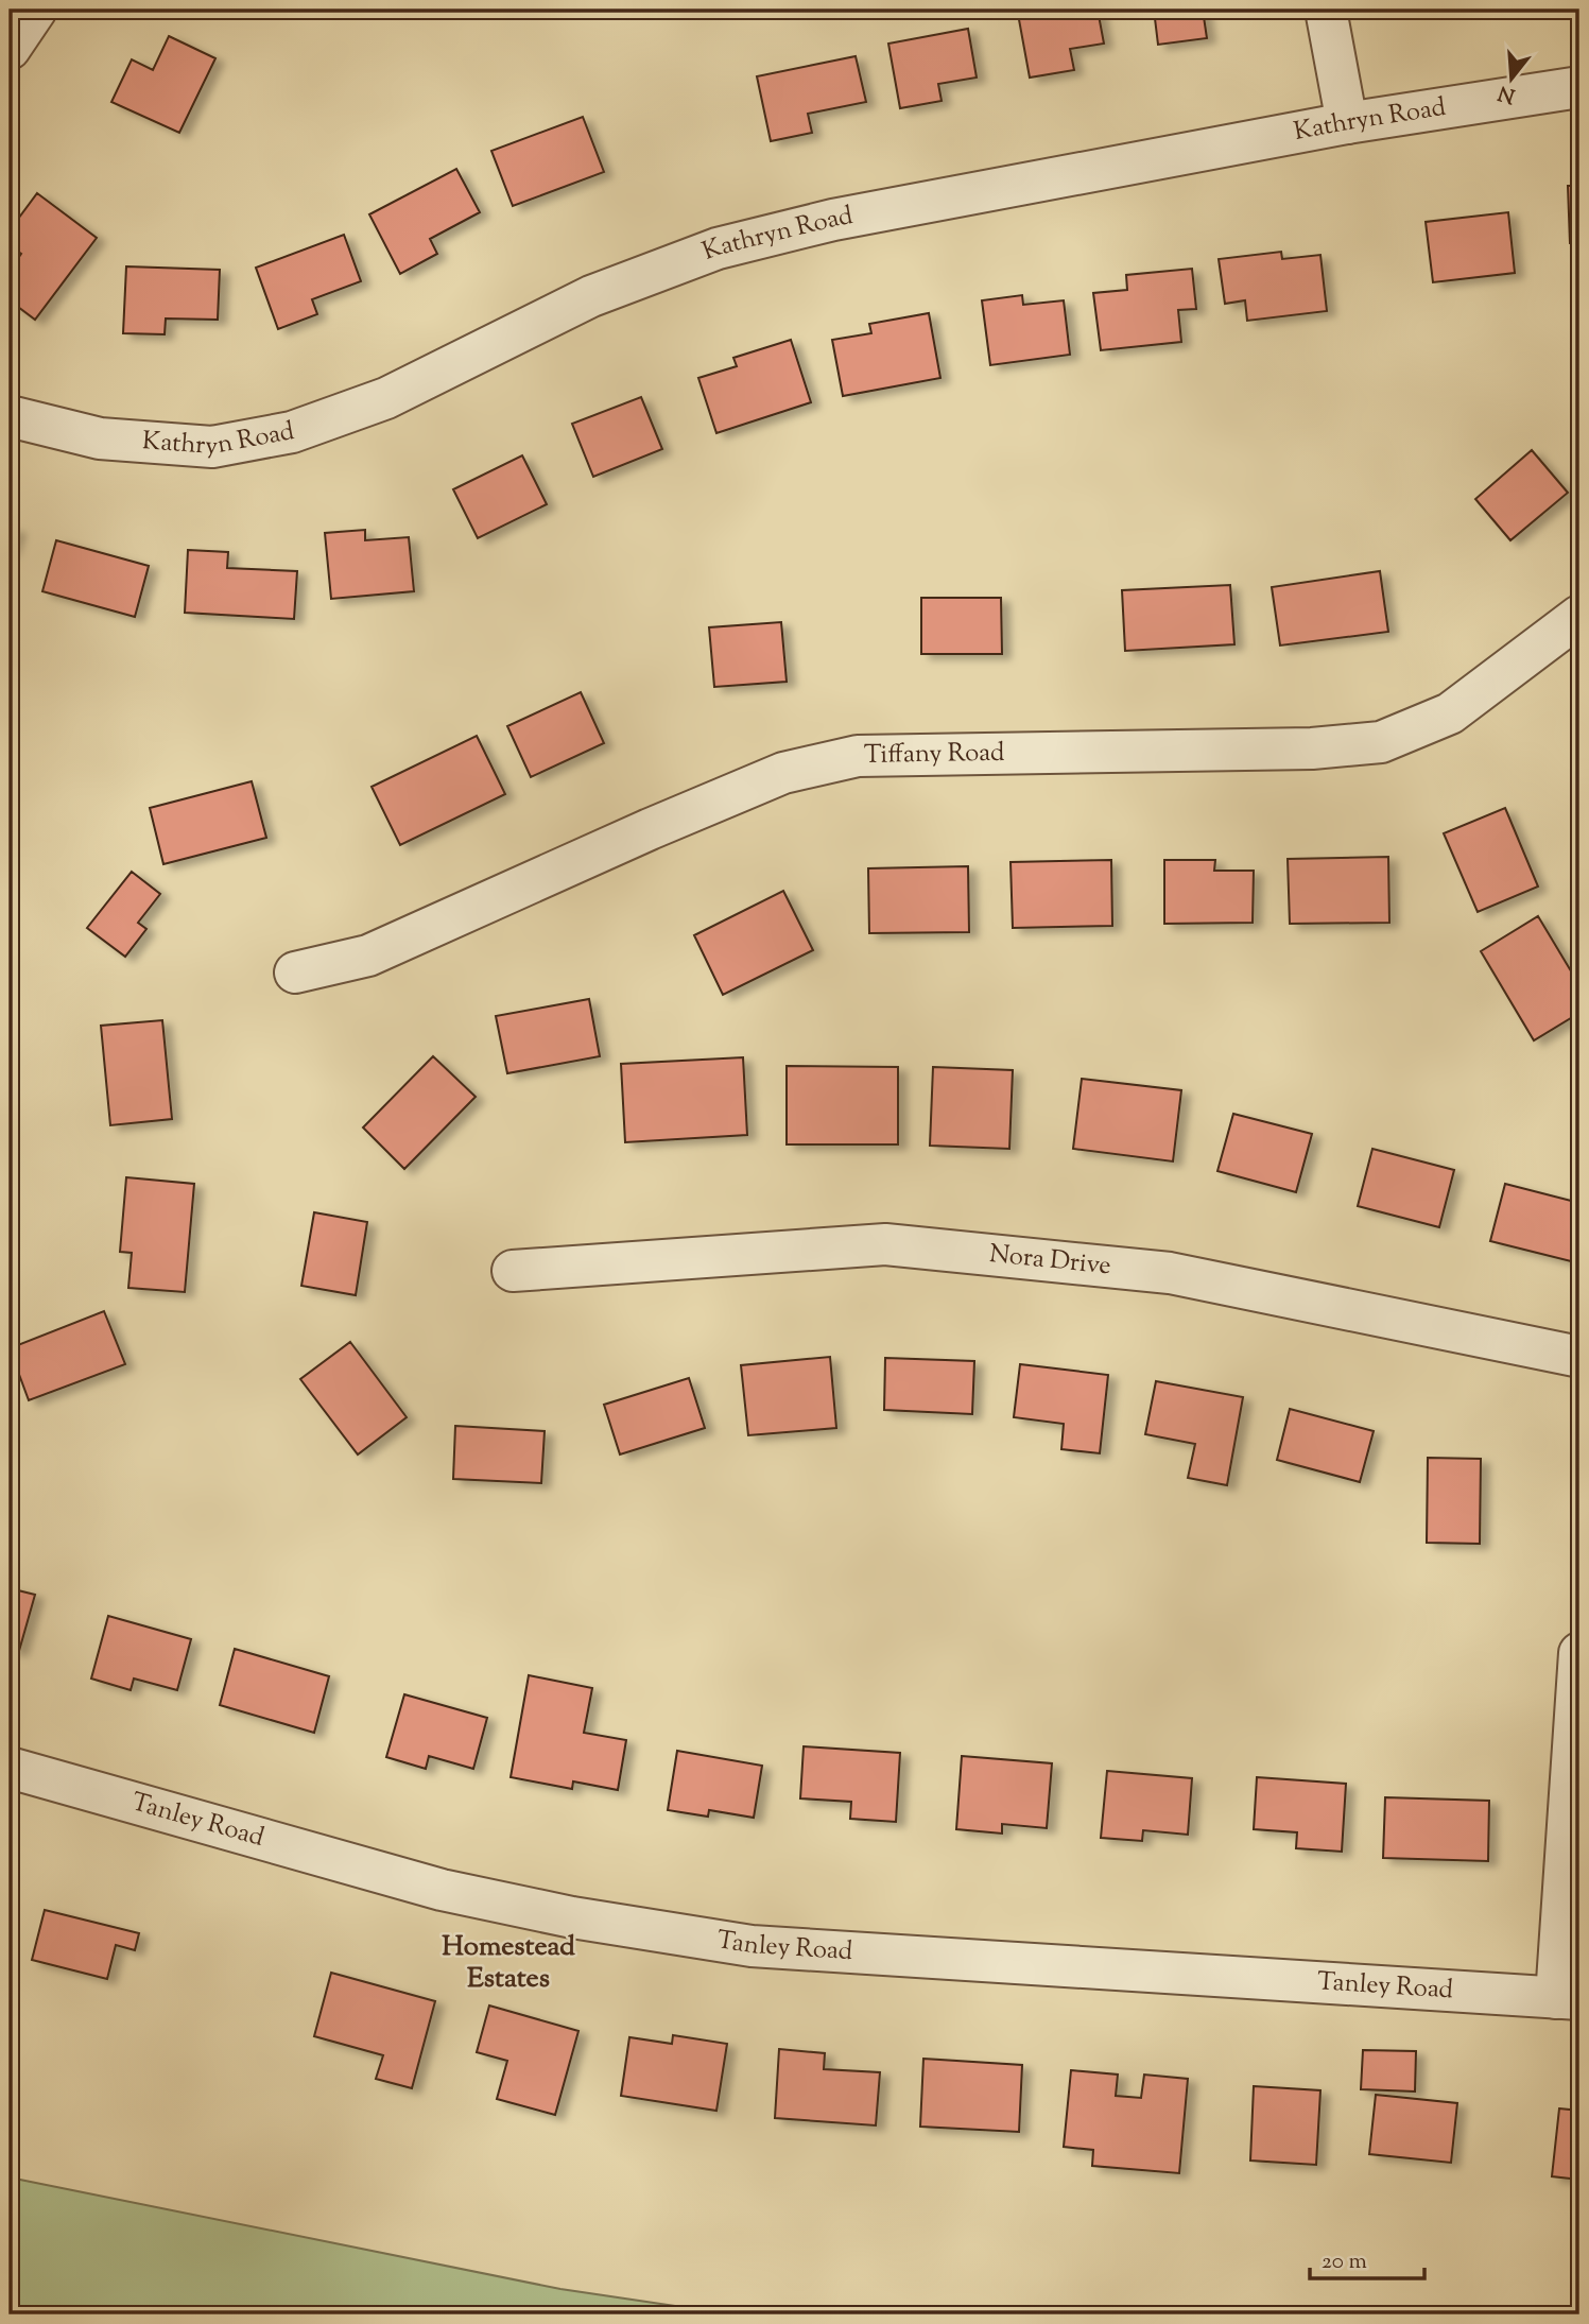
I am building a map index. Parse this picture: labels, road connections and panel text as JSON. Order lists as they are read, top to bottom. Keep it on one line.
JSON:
{"streets":{"street":["Kathryn Road","Tiffany Road","Nora Drive","Tanley Road"]},"districts":["Homestead Estates"],"scale_bar":"20 m","north":"bottom"}
